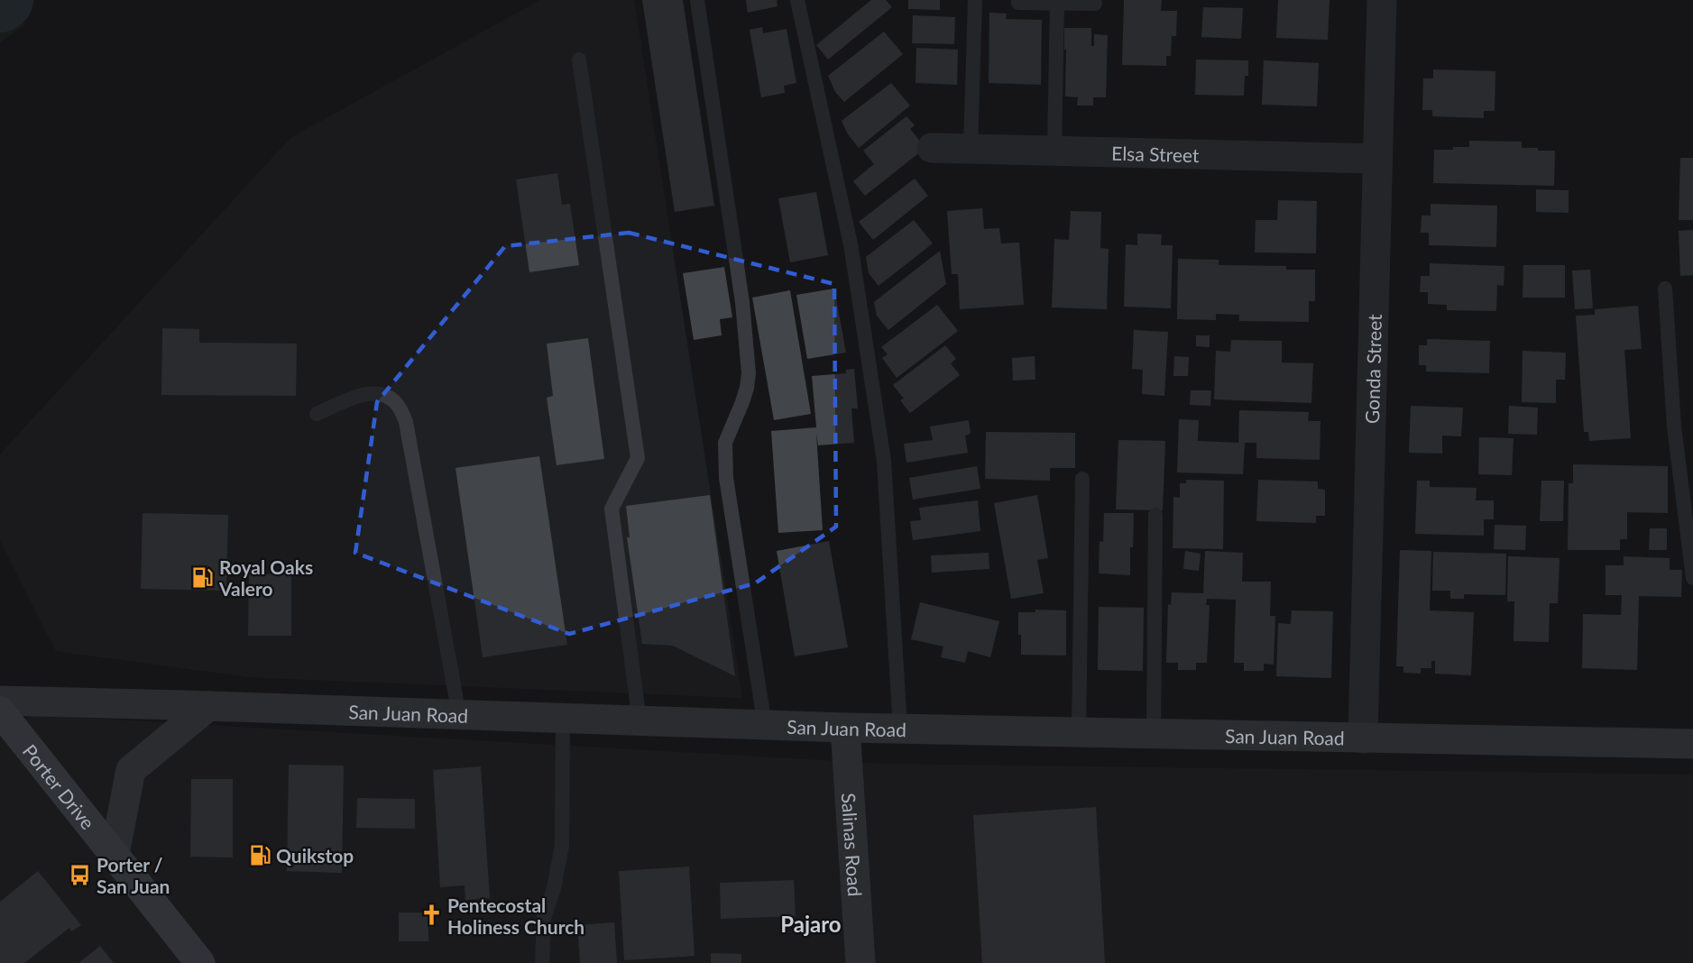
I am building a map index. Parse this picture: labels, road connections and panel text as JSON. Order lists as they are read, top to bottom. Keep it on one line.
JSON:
{"streets":{"main road":["San Juan Road","Porter Drive","Salinas Road"],"street":["Elsa Street","Gonda Street"]},"crossings":[["Elsa Street","Gonda Street"],["Gonda Street","San Juan Road"],["San Juan Road","Salinas Road"]],"districts":["Pajaro"],"places":{"fuel station":["Royal Oaks Valero","Quikstop"],"bus stop":["Porter / San Juan"],"church":["Pentecostal Holiness Church"]}}
